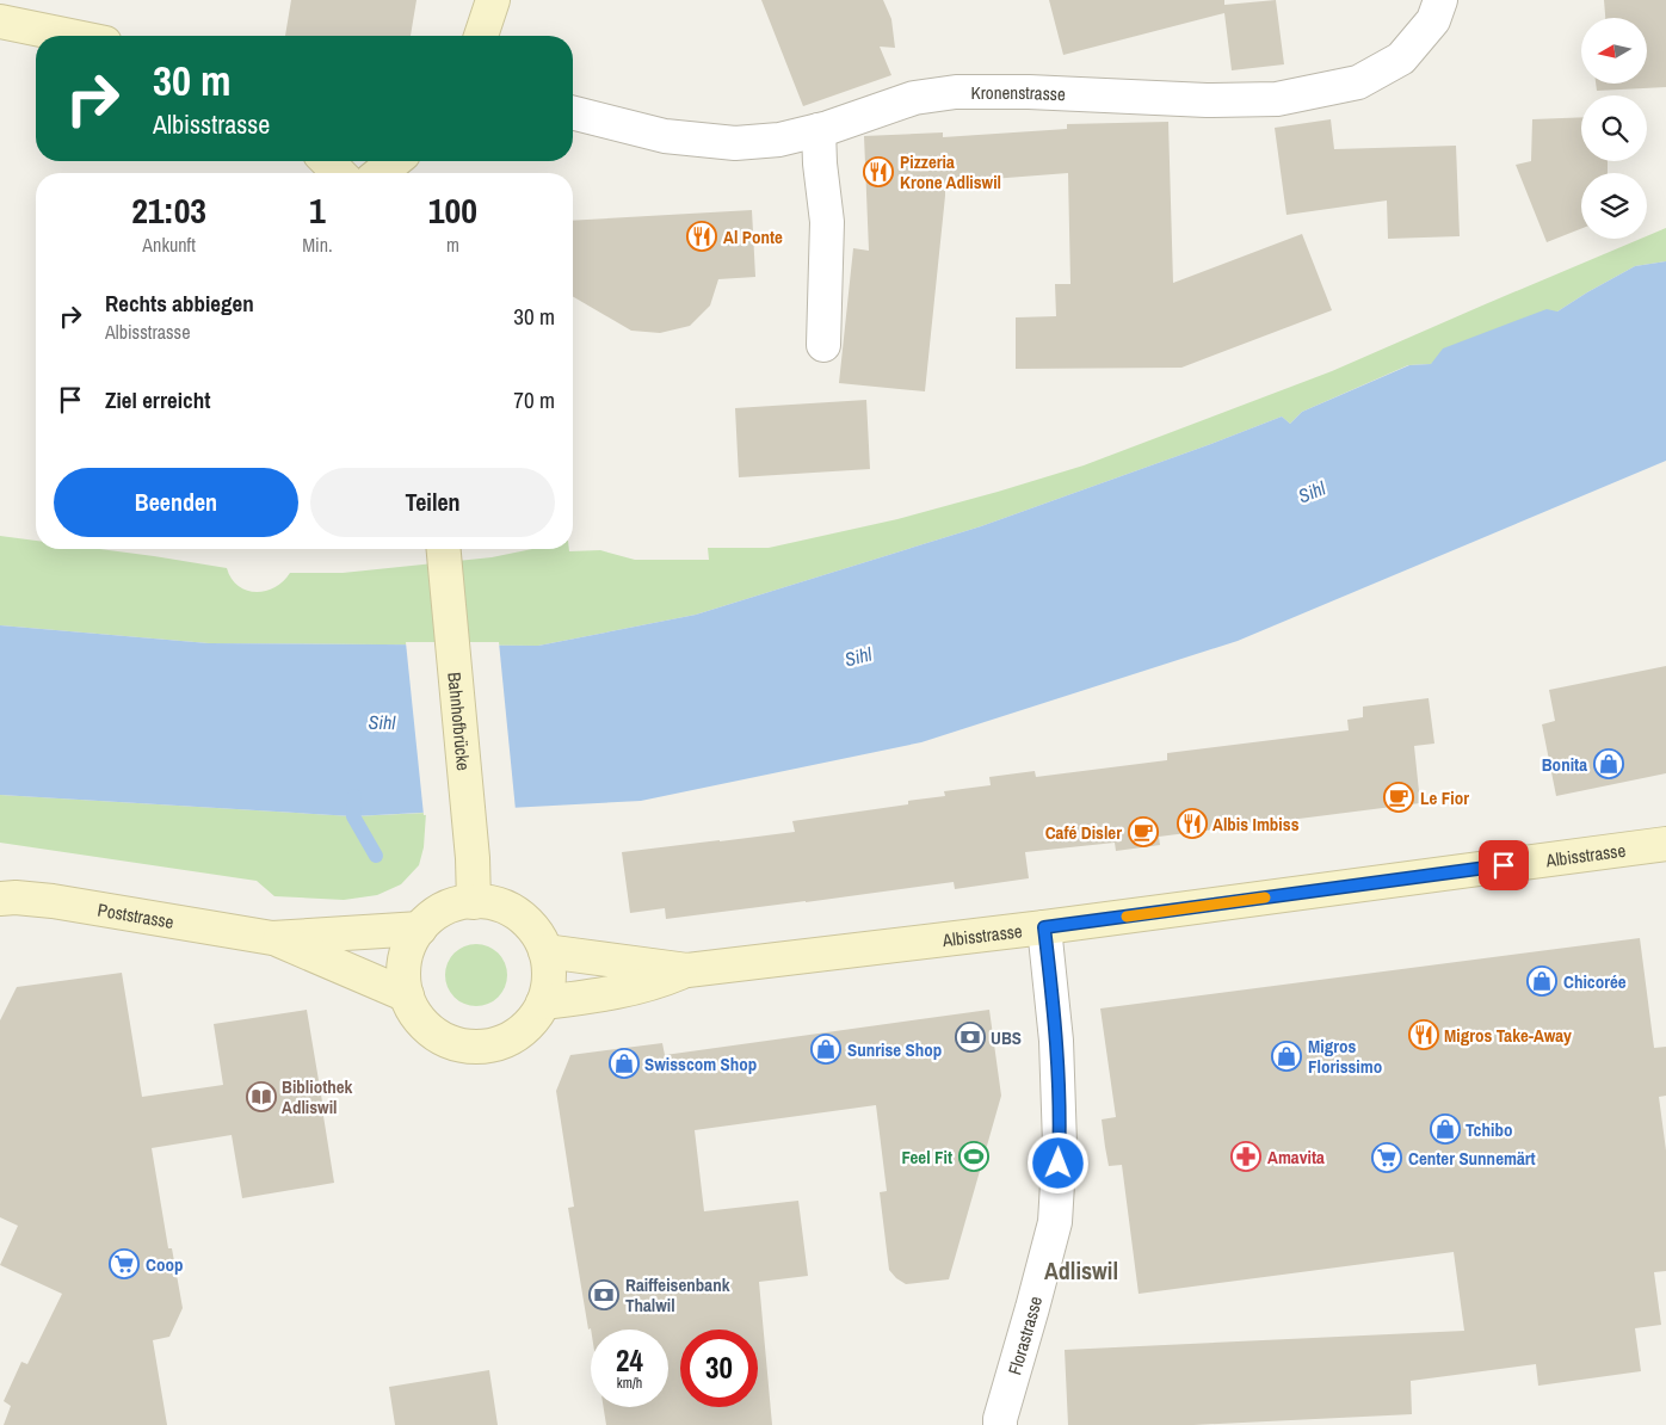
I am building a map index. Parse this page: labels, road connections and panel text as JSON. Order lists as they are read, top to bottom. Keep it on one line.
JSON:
{"streets":{"main road":["Bahnhofbrücke","Albisstrasse","Poststrasse"],"street":["Kronenstrasse","Florastrasse"]},"crossings":[["Bahnhofbrücke","Albisstrasse"],["Bahnhofbrücke","Poststrasse"],["Albisstrasse","Poststrasse"],["Albisstrasse","Florastrasse"]],"districts":["Adliswil"],"water":["Sihl"],"places":{"restaurant":["Pizzeria Krone Adliswil","Al Ponte","Albis Imbiss","Migros Take-Away"],"shop":["Bonita","Chicorée","Sunrise Shop","Migros Florissimo","Swisscom Shop","Tchibo"],"cafe":["Le Fior","Café Disler"],"bank":["UBS","Raiffeisenbank Thalwil"],"library":["Bibliothek Adliswil"],"sports":["Feel Fit"],"pharmacy":["Amavita"],"supermarket":["Center Sunnemärt","Coop"]},"north":"left","page":{"turn":["30 m","Albisstrasse"],"eta":["21:03","Ankunft","1","Min.","100","m"],"list":[{"name":"Rechts abbiegen","note":"Albisstrasse","value":"30 m"},{"name":"Ziel erreicht","value":"70 m"}],"buttons":["Beenden","Teilen"],"speed":"24 km/h","limit":"30"}}
